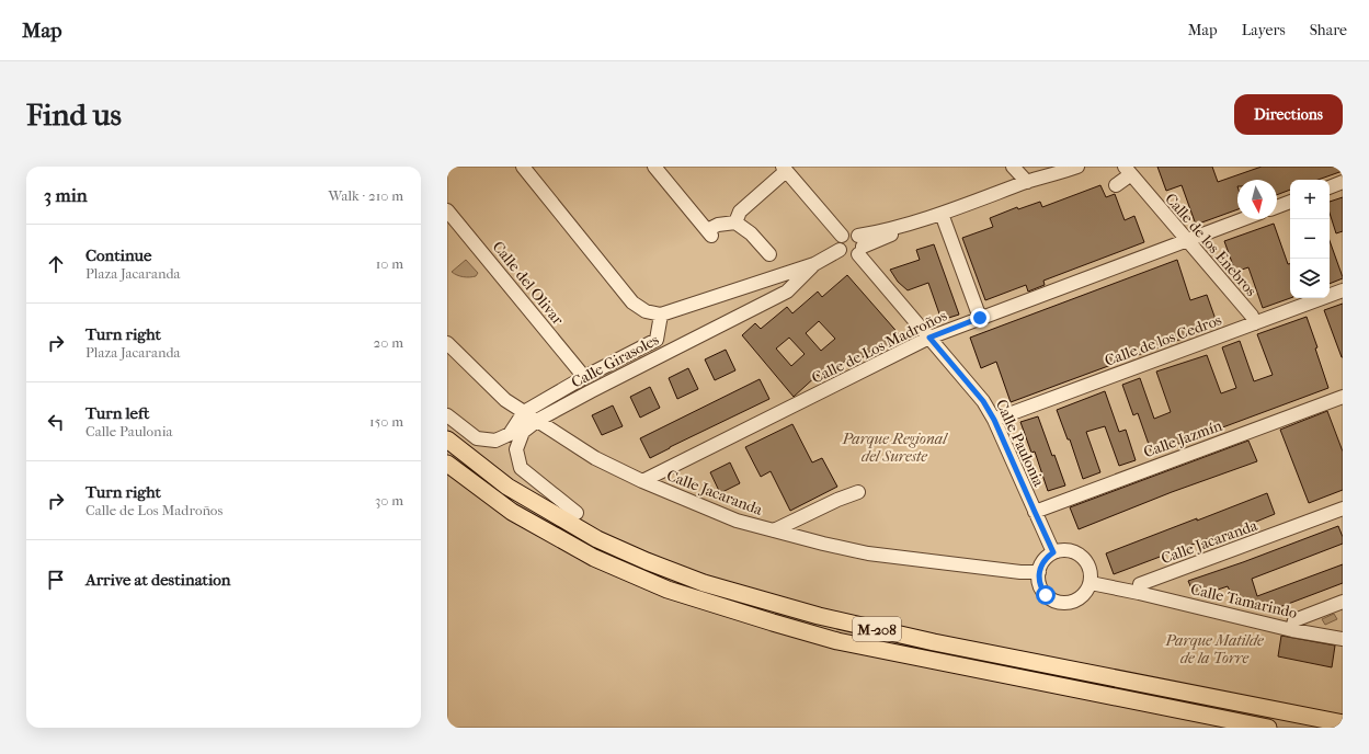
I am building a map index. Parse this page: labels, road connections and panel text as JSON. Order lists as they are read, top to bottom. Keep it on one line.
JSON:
{"streets":{"main road":["M-208"],"street":["Calle de los Enebros","Calle del Olivar","Calle de los Cedros","Calle de Los Madroños","Calle Girasoles","Calle Jazmín","Calle Paulonia","Calle Jacaranda","Calle Tamarindo"]},"crossings":[["Calle de los Enebros","Calle de los Cedros"],["Calle de los Enebros","Calle de Los Madroños"],["Calle del Olivar","Calle Girasoles"],["Calle de los Cedros","Calle Paulonia"],["Calle de Los Madroños","Calle Paulonia"],["Calle de Los Madroños","Calle Jacaranda"],["Calle Girasoles","Calle Paulonia"],["Calle Girasoles","Calle Jacaranda"],["Calle Jazmín","Calle Paulonia"],["Calle Paulonia","Calle Jacaranda"],["Calle Jacaranda","Calle Tamarindo"]],"parks":["Parque Regional del Sureste","Parque Matilde de la Torre"],"north":"bottom","page":{"header":"Map","nav":["Map","Layers","Share"],"buttons":"Directions","title":"Find us","heading":["3 min","Walk · 210 m"],"map_buttons":["+","−"],"list":[["Continue","Plaza Jacaranda","10 m"],["Turn right","Plaza Jacaranda","20 m"],["Turn left","Calle Paulonia","150 m"],["Turn right","Calle de Los Madroños","30 m"],"Arrive at destination"]}}
